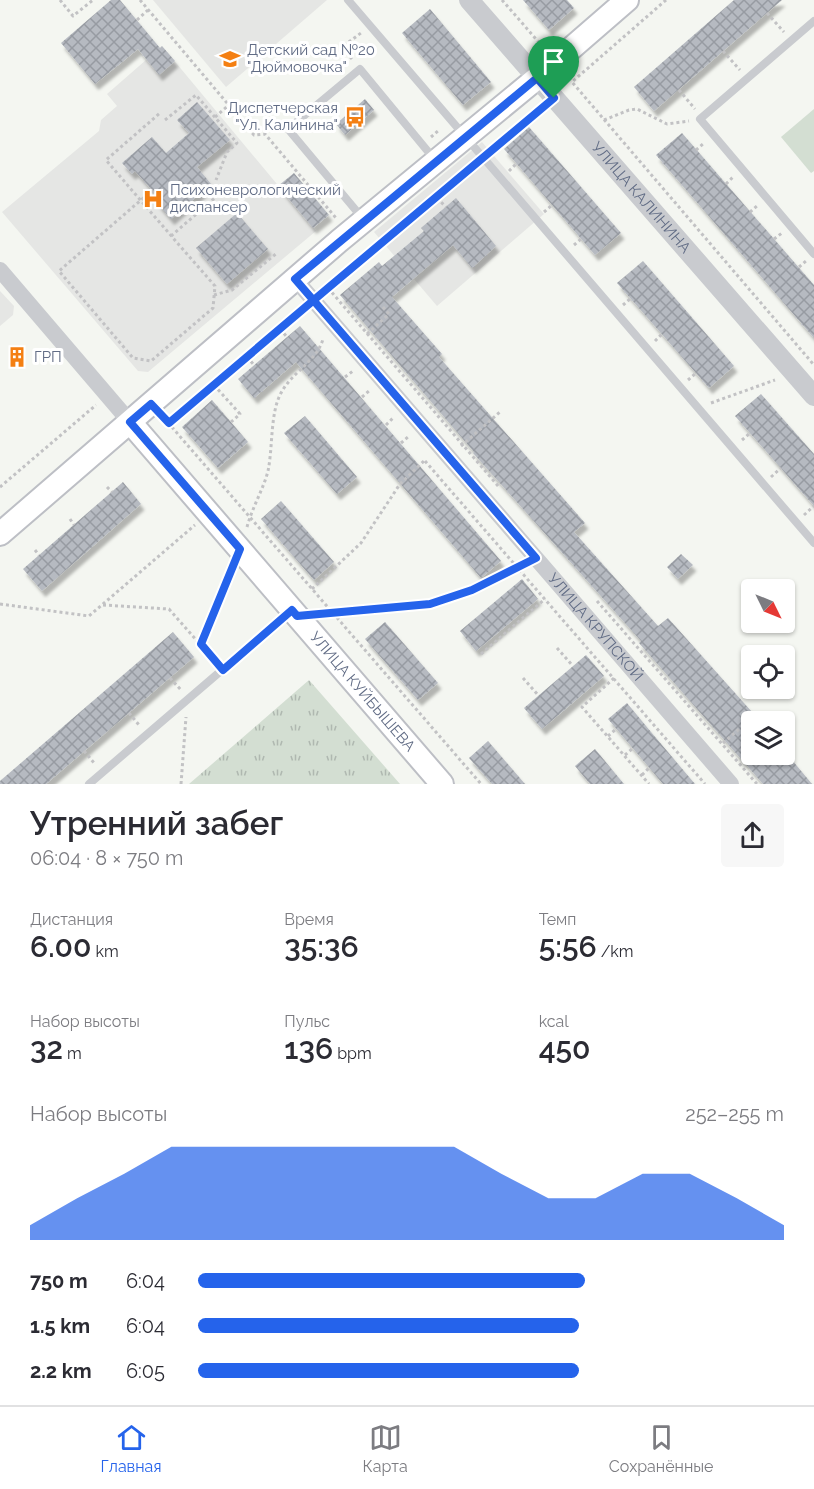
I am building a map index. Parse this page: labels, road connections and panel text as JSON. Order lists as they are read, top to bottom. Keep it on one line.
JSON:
{"streets":{"main road":["УЛИЦА КУЙБЫШЕВА"],"street":["УЛИЦА КАЛИНИНА","УЛИЦА КРУПСКОЙ"]},"places":{"school or university":["Детский сад №20 \"Дюймовочка\""],"bus stop":["Диспетчерская \"Ул. Калинина\""],"hospital":["Психоневрологический диспансер"],"building":["ГРП"]},"north":"bottom right","page":{"heading":["Утренний забег","06:04 · 8 × 750 m"],"stats":[["Дистанция","6.00 km"],["Время","35:36"],["Темп","5:56 /km"],["Набор высоты","32 m"],["Пульс","136 bpm"],["kcal","450"]],"chart":["Набор высоты","252–255 m"],"list":[{"name":"750 m","note":"6:04"},{"name":"1.5 km","note":"6:04"},{"name":"2.2 km","note":"6:05"}],"tabs":["Главная","Карта","Сохранённые"]}}
